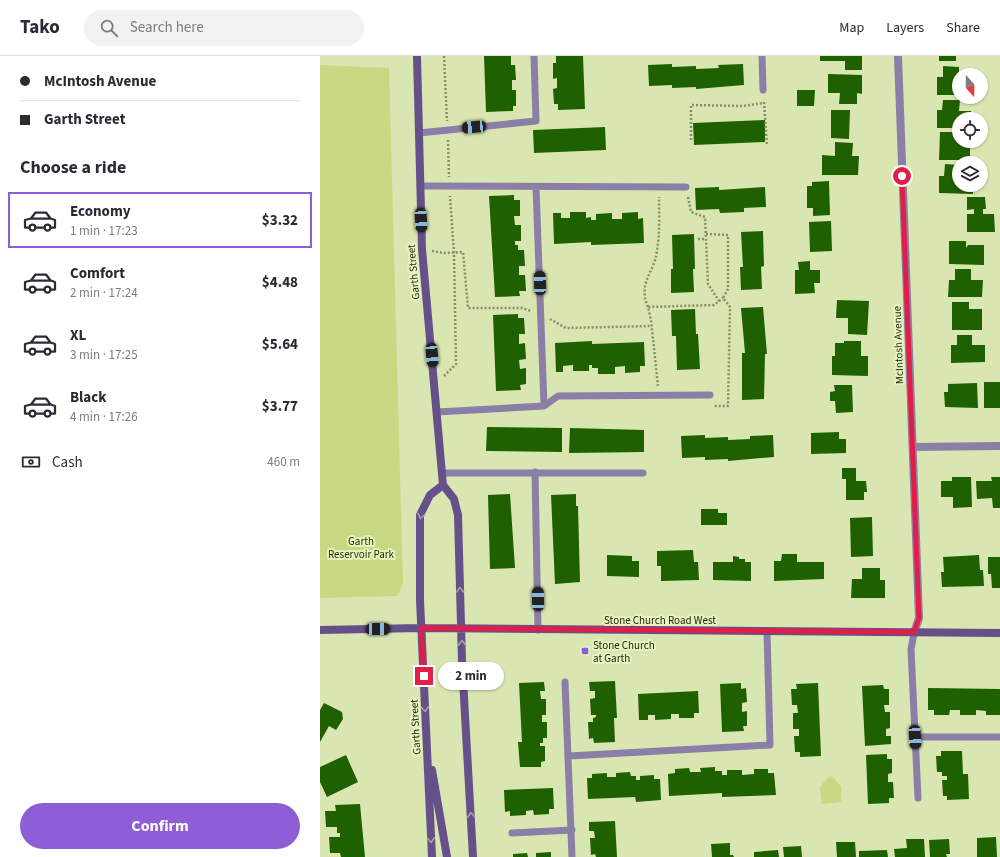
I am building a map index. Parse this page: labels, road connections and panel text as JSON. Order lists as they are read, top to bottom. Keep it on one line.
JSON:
{"streets":{"main road":["Garth Street","Stone Church Road West"],"street":["McIntosh Avenue"]},"crossings":[["Garth Street","Stone Church Road West"],["McIntosh Avenue","Stone Church Road West"]],"parks":["Garth Reservoir Park"],"places":{"transit":["Stone Church at Garth"]},"north":"bottom","page":{"header":"Tako","search":"Search here","nav":["Map","Layers","Share"],"banner":["McIntosh Avenue","Garth Street"],"heading":"Choose a ride","list":[{"name":"Economy","note":"1 min · 17:23","value":"$3.32"},{"name":"Comfort","note":"2 min · 17:24","value":"$4.48"},{"name":"XL","note":"3 min · 17:25","value":"$5.64"},{"name":"Black","note":"4 min · 17:26","value":"$3.77"}],"pay":["Cash","460 m"],"bubble":"2 min","buttons":"Confirm"}}
